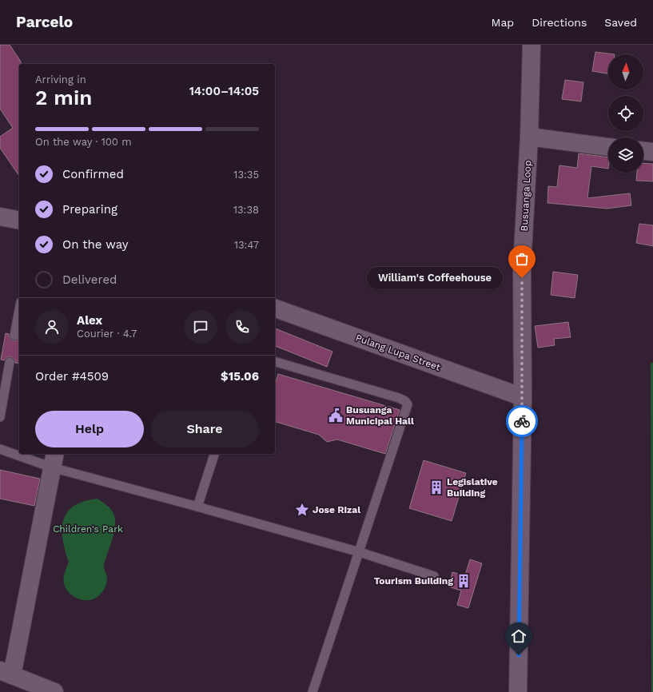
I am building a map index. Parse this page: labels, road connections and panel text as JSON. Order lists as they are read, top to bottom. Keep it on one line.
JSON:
{"streets":{"main road":["Busuanga Loop","Pulang Lupa Street"]},"crossings":[["Busuanga Loop","Pulang Lupa Street"]],"parks":["Children's Park"],"places":{"other":["William's Coffeehouse"],"public building":["Busuanga Municipal Hall"],"building":["Legislative Building","Tourism Building"],"place":["Jose Rizal"]},"north":"top","page":{"header":"Parcelo","nav":["Map","Directions","Saved"],"heading":["2 min","Arriving in","14:00–14:05"],"panel":["Alex","Courier · 4.7","Order #4509","$15.06"],"bar":"On the way · 100 m","list":[["Confirmed","13:35"],["Preparing","13:38"],["On the way","13:47"],"Delivered"],"bubble":"William's Coffeehouse","buttons":["Help","Share"]}}
